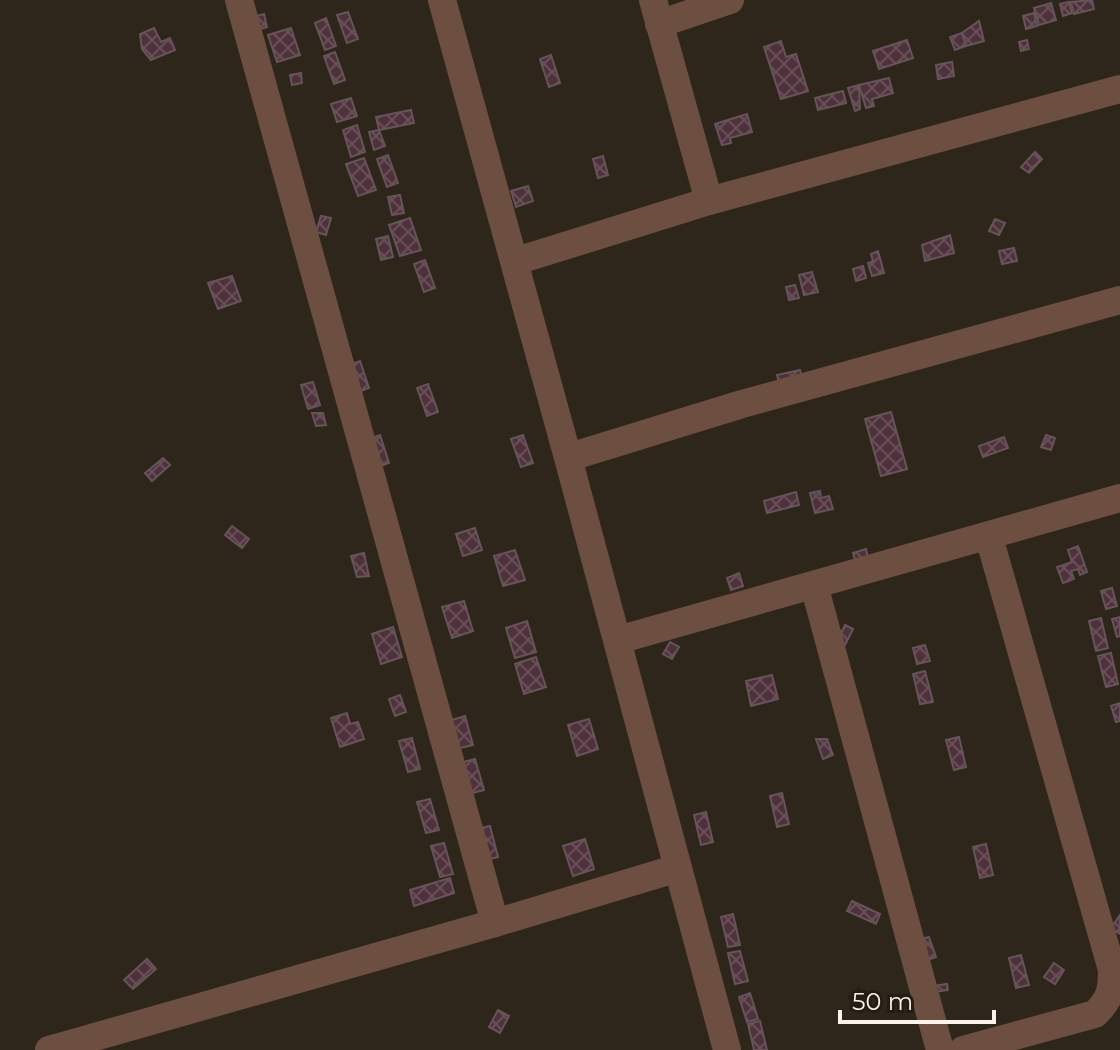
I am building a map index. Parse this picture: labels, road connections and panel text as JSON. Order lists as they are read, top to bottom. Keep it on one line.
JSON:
{"scale_bar":"50 m"}
